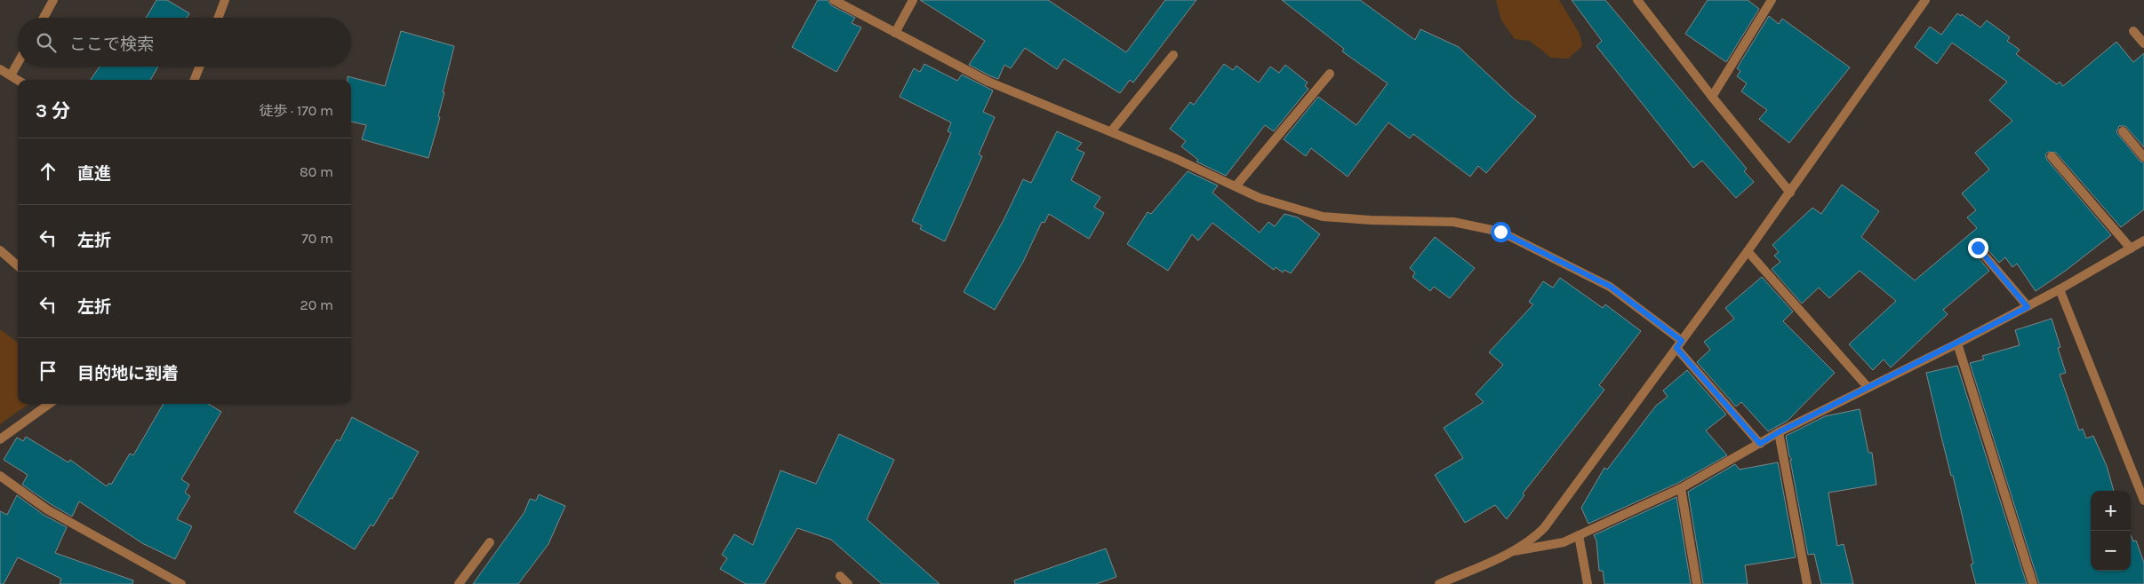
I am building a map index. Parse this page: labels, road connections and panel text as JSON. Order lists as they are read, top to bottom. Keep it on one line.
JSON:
{"page":{"search":"ここで検索","heading":["3 分","徒歩 · 170 m"],"list":[["直進","80 m"],["左折","70 m"],["左折","20 m"],"目的地に到着"],"map_buttons":["+","−"]}}
